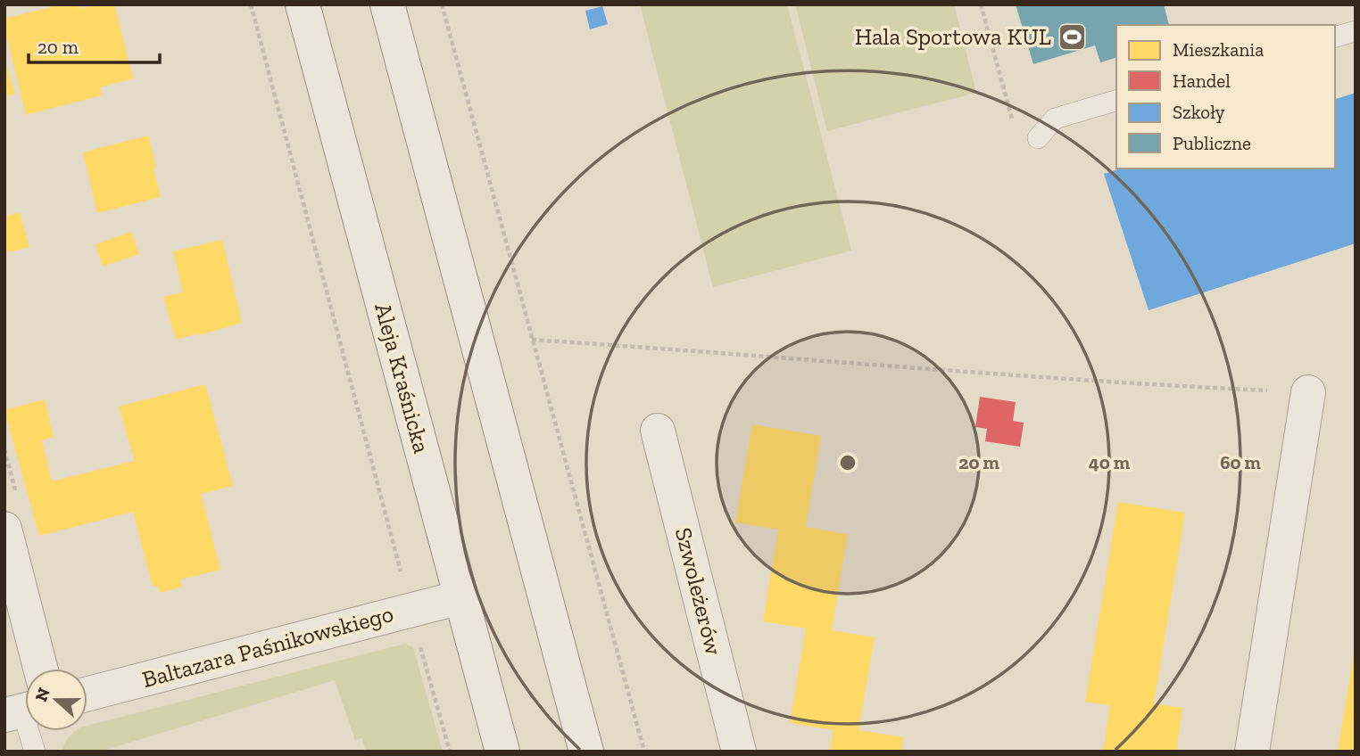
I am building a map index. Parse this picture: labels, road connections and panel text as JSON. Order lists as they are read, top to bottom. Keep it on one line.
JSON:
{"streets":{"main road":["Aleja Kraśnicka","Szwoleżerów","Baltazara Paśnikowskiego"]},"crossings":[["Aleja Kraśnicka","Baltazara Paśnikowskiego"]],"places":{"sports":["Hala Sportowa KUL"]},"legend":["Mieszkania","Handel","Szkoły","Publiczne"],"scale_bar":"20 m","north":"left","rings":["20 m","40 m","60 m"]}
